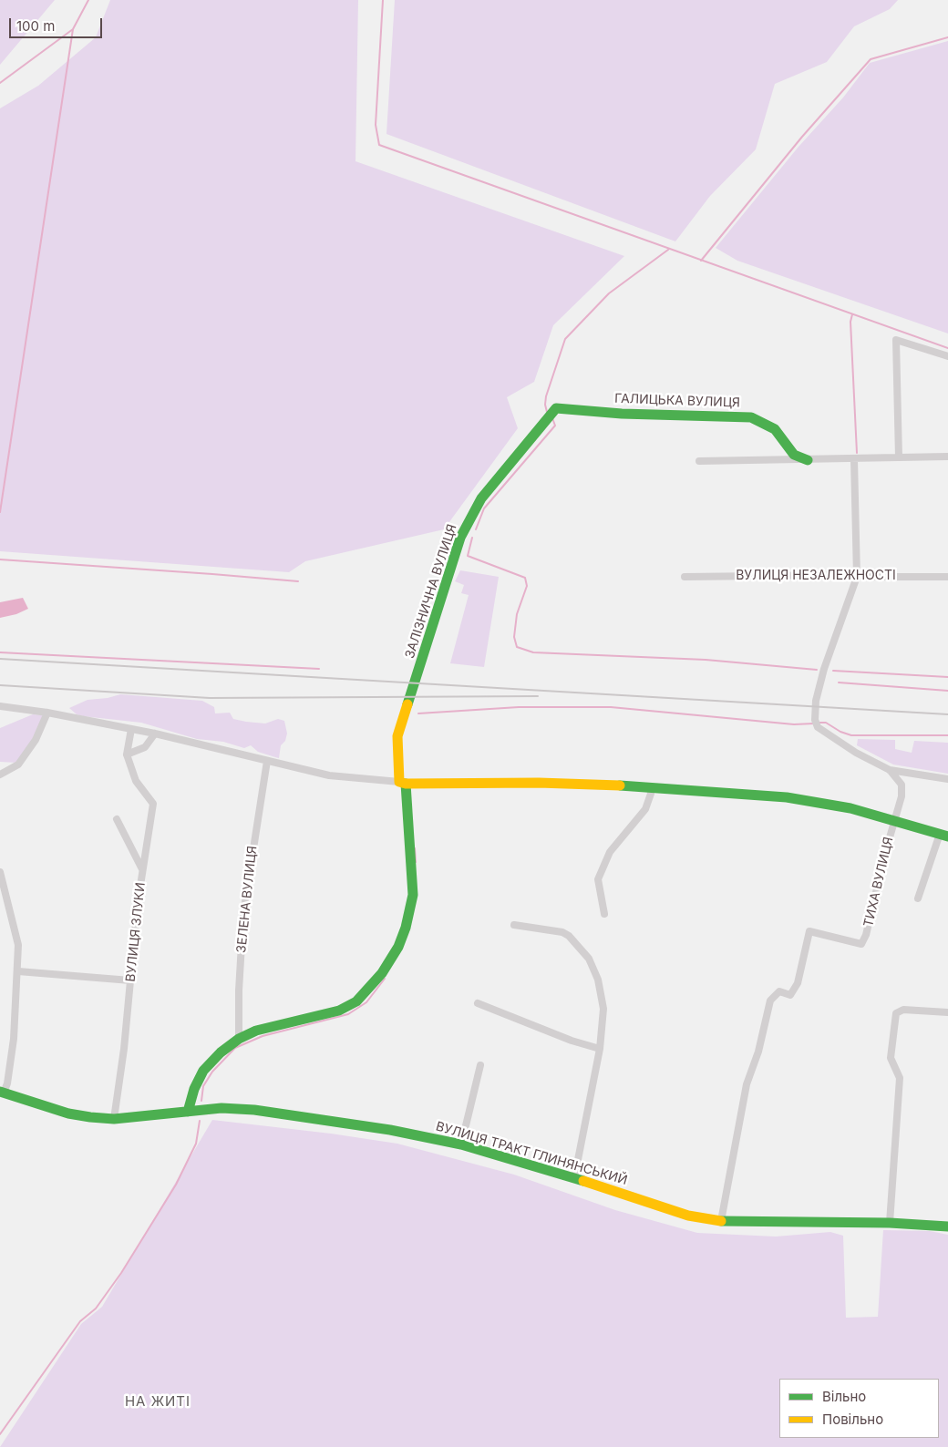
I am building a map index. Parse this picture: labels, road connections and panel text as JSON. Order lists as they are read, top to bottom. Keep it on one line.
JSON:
{"streets":{"street":["ГАЛИЦЬКА ВУЛИЦЯ","ВУЛИЦЯ НЕЗАЛЕЖНОСТІ","ЗАЛІЗНИЧНА ВУЛИЦЯ","ТИХА ВУЛИЦЯ","ЗЕЛЕНА ВУЛИЦЯ","ВУЛИЦЯ ЗЛУКИ","ВУЛИЦЯ ТРАКТ ГЛИНЯНСЬКИЙ"]},"crossings":[["ГАЛИЦЬКА ВУЛИЦЯ","ЗАЛІЗНИЧНА ВУЛИЦЯ"],["ЗАЛІЗНИЧНА ВУЛИЦЯ","ЗЕЛЕНА ВУЛИЦЯ"],["ЗАЛІЗНИЧНА ВУЛИЦЯ","ВУЛИЦЯ ТРАКТ ГЛИНЯНСЬКИЙ"],["ТИХА ВУЛИЦЯ","ВУЛИЦЯ ТРАКТ ГЛИНЯНСЬКИЙ"],["ВУЛИЦЯ ЗЛУКИ","ВУЛИЦЯ ТРАКТ ГЛИНЯНСЬКИЙ"]],"districts":["НА ЖИТІ"],"legend":["Вільно","Повільно"],"scale_bar":"100 m"}
